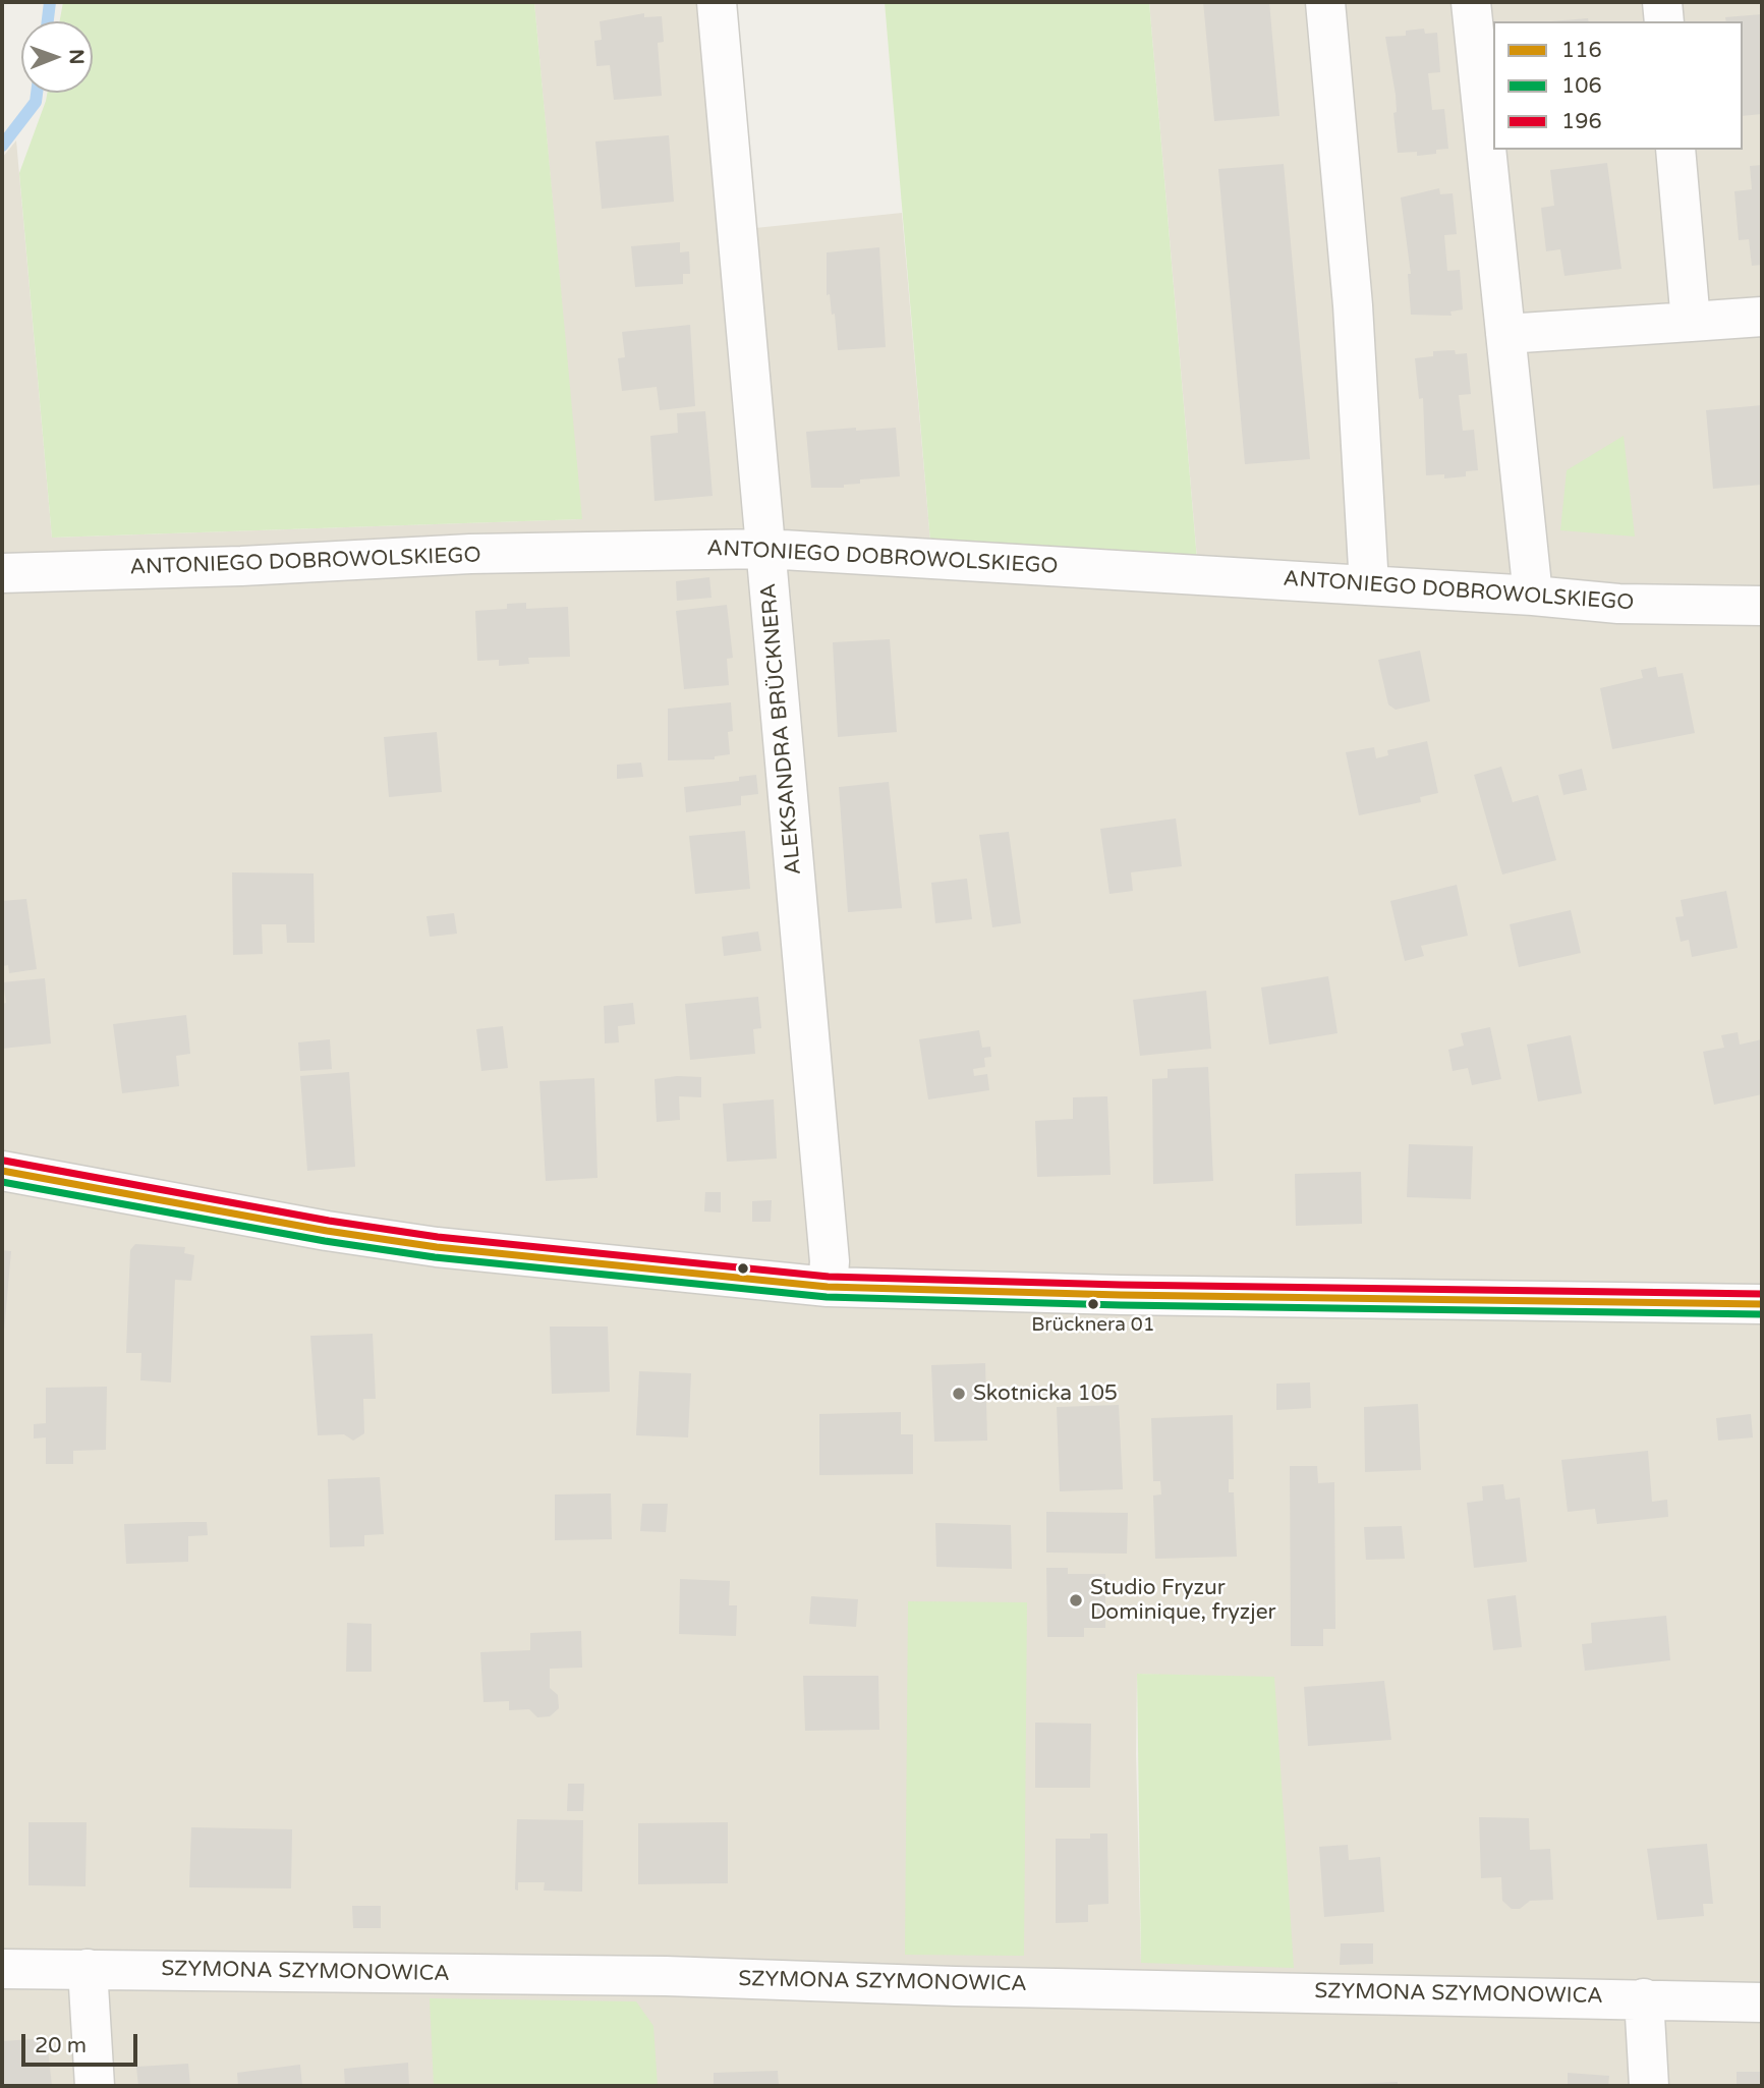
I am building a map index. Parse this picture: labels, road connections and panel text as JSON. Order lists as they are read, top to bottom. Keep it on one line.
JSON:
{"streets":{"street":["ANTONIEGO DOBROWOLSKIEGO","ALEKSANDRA BRÜCKNERA","SZYMONA SZYMONOWICA"]},"crossings":[["ANTONIEGO DOBROWOLSKIEGO","ALEKSANDRA BRÜCKNERA"]],"places":["Brücknera 01","Skotnicka 105","Studio Fryzur Dominique, fryzjer"],"lines":["transit line 196","transit line 116","transit line 106"],"legend":["116","106","196"],"scale_bar":"20 m","north":"right"}
